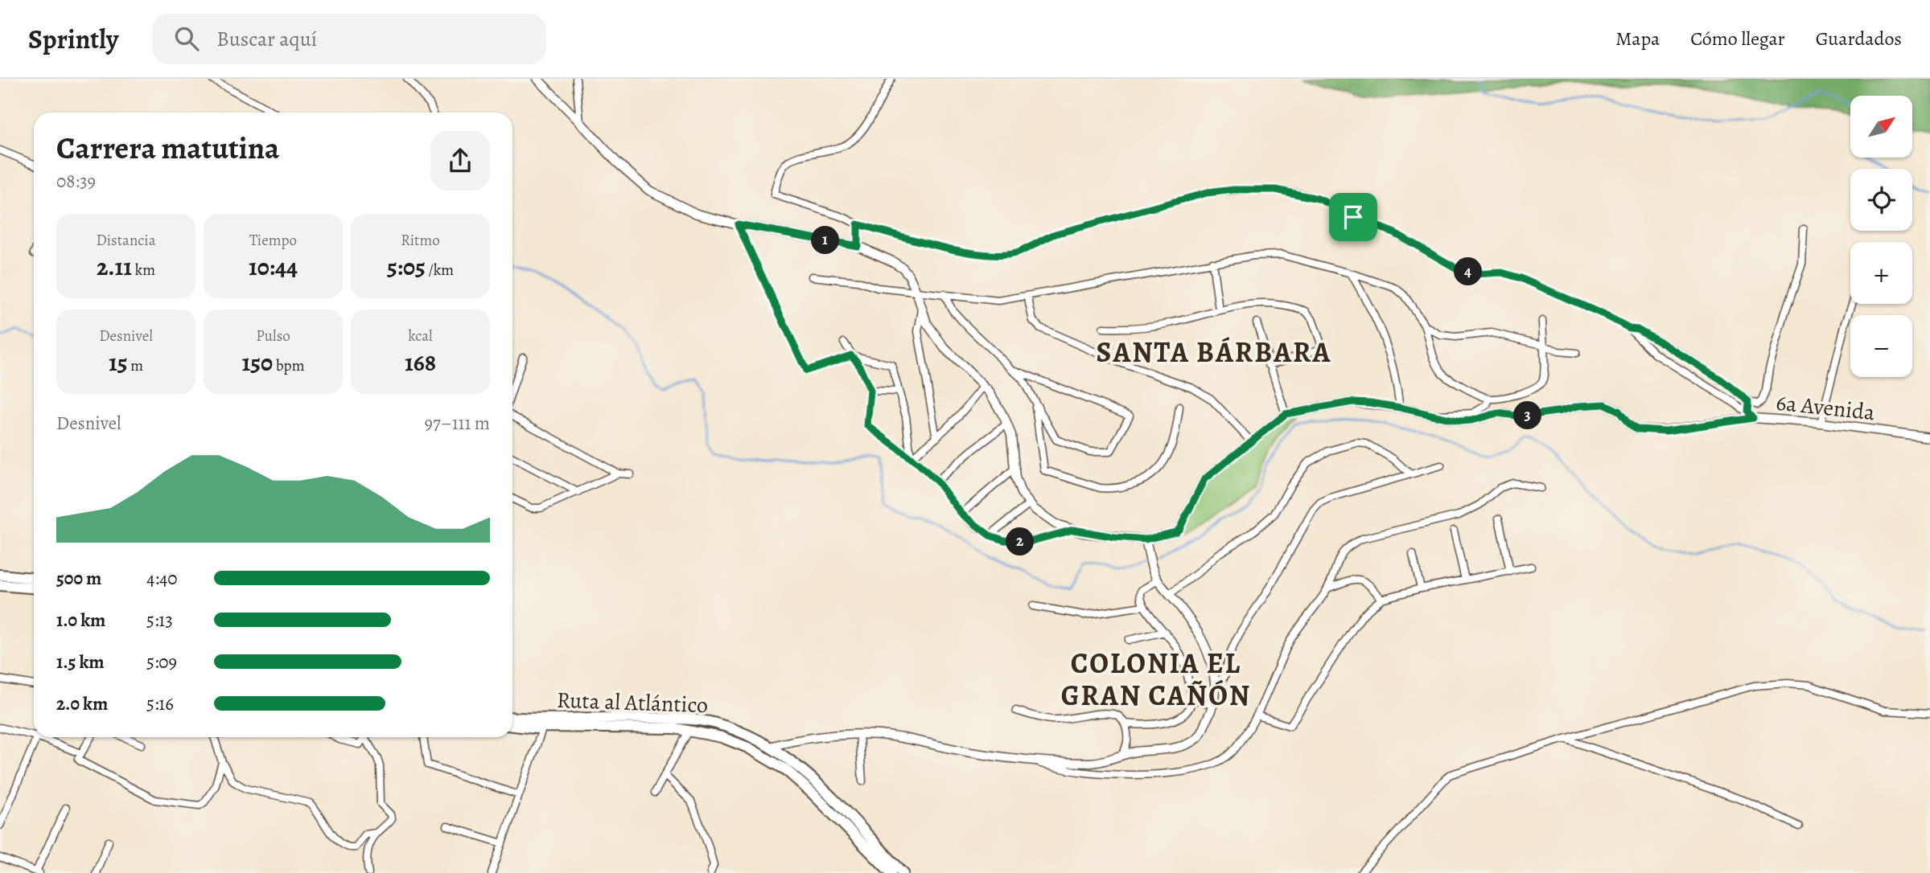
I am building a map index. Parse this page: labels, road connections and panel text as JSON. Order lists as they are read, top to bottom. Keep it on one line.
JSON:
{"streets":{"highway":["Ruta al Atlántico"],"street":["6a Avenida"]},"districts":["SANTA BÁRBARA","COLONIA EL GRAN CAÑÓN"],"north":"top right","page":{"header":"Sprintly","search":"Buscar aquí","nav":["Mapa","Cómo llegar","Guardados"],"map_buttons":["+","−"],"heading":["Carrera matutina","08:39"],"stats":[["Distancia","2.11 km"],["Tiempo","10:44"],["Ritmo","5:05 /km"],["Desnivel","15 m"],["Pulso","150 bpm"],["kcal","168"]],"pins":["1","4","3","2"],"chart":["Desnivel","97–111 m"],"list":[{"name":"500 m","note":"4:40"},{"name":"1.0 km","note":"5:13"},{"name":"1.5 km","note":"5:09"},{"name":"2.0 km","note":"5:16"}]}}
